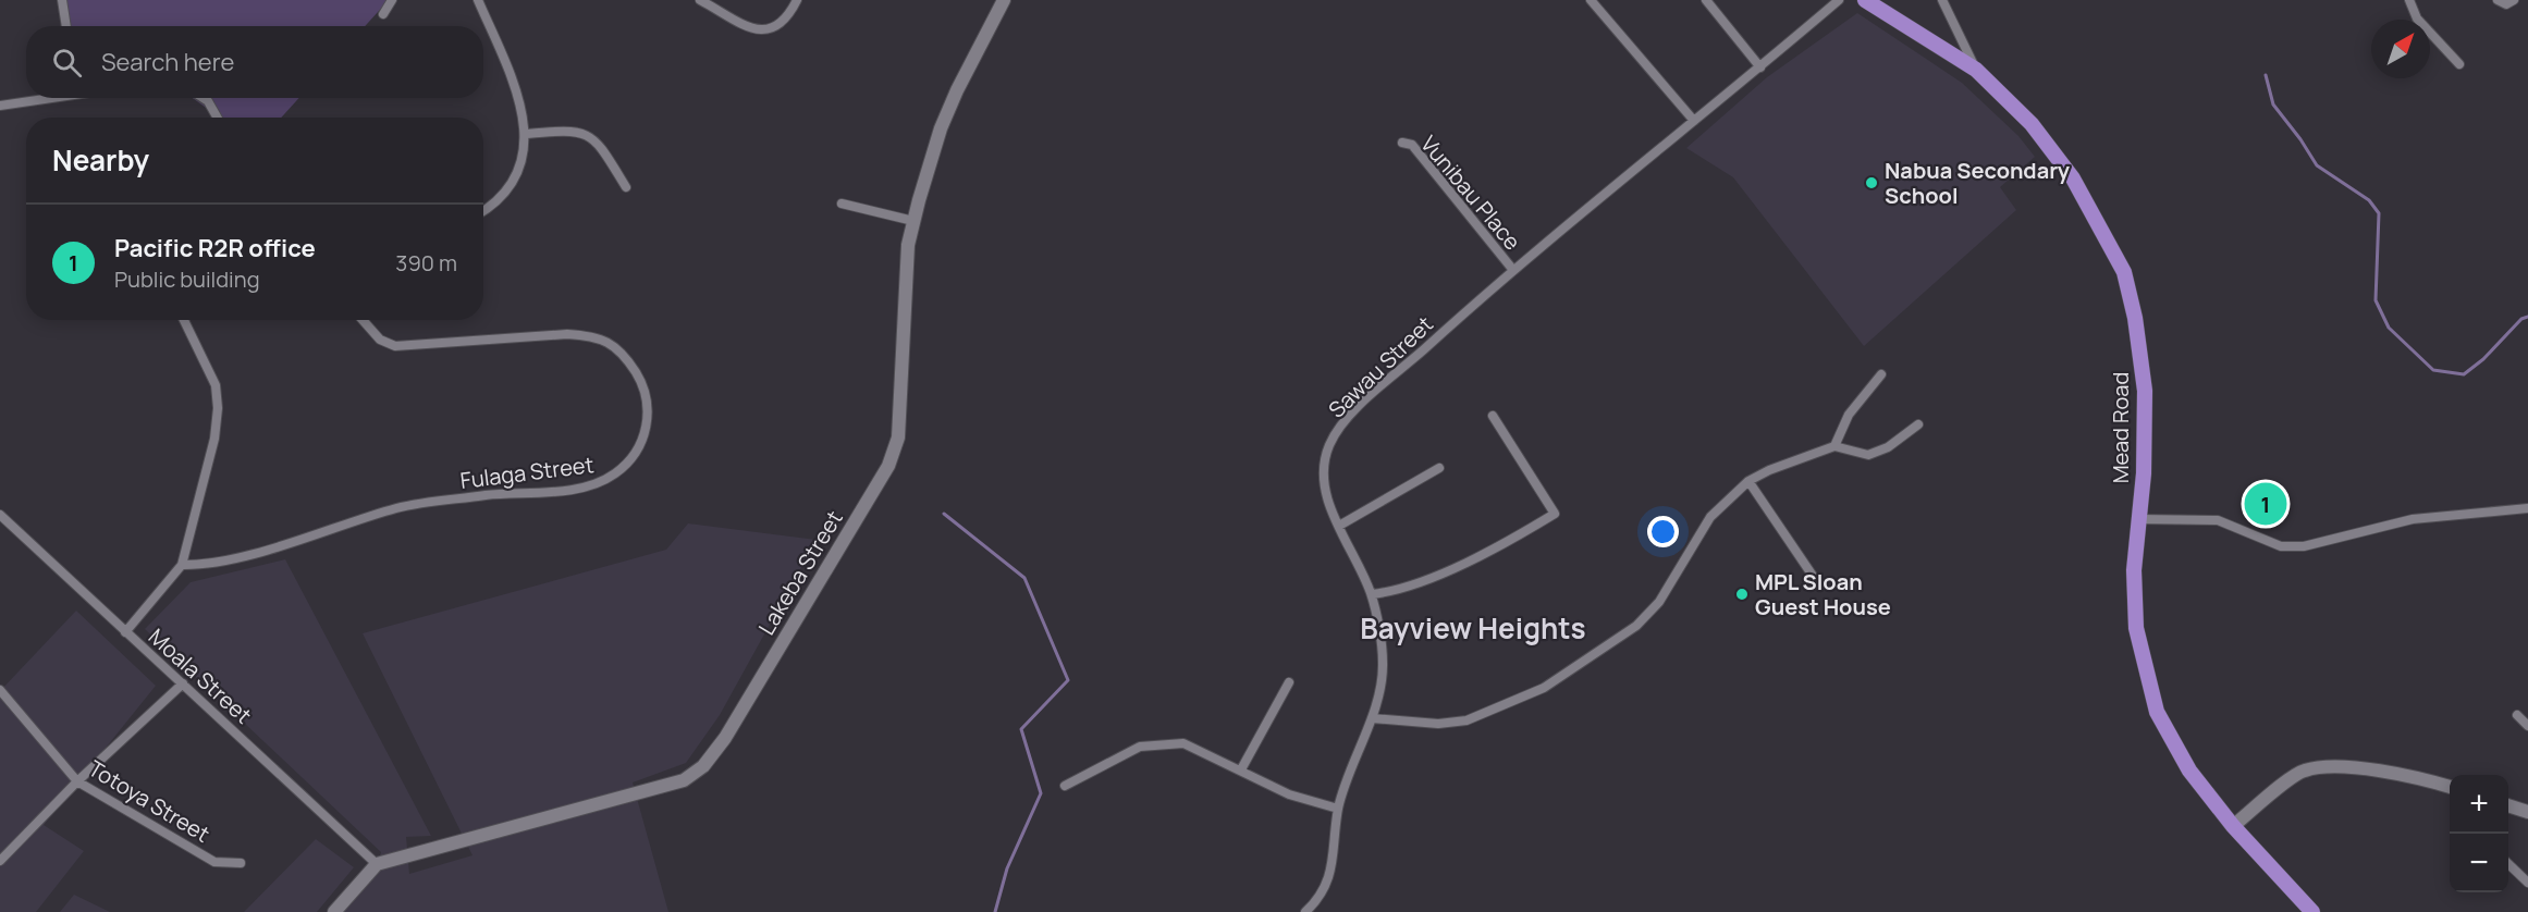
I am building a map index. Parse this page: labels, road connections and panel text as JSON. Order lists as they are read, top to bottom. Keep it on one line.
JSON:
{"streets":{"main road":["Mead Road","Lakeba Street"],"street":["Vunibau Place","Sawau Street","Fulaga Street","Moala Street","Totoya Street"]},"crossings":[["Vunibau Place","Sawau Street"],["Lakeba Street","Moala Street"]],"districts":["Bayview Heights"],"places":["Nabua Secondary School","MPL Sloan Guest House"],"north":"top right","page":{"search":"Search here","heading":"Nearby","list":[{"mark":"1","name":"Pacific R2R office","note":"Public building","value":"390 m"}],"pins":"1","map_buttons":["+","−"]}}
